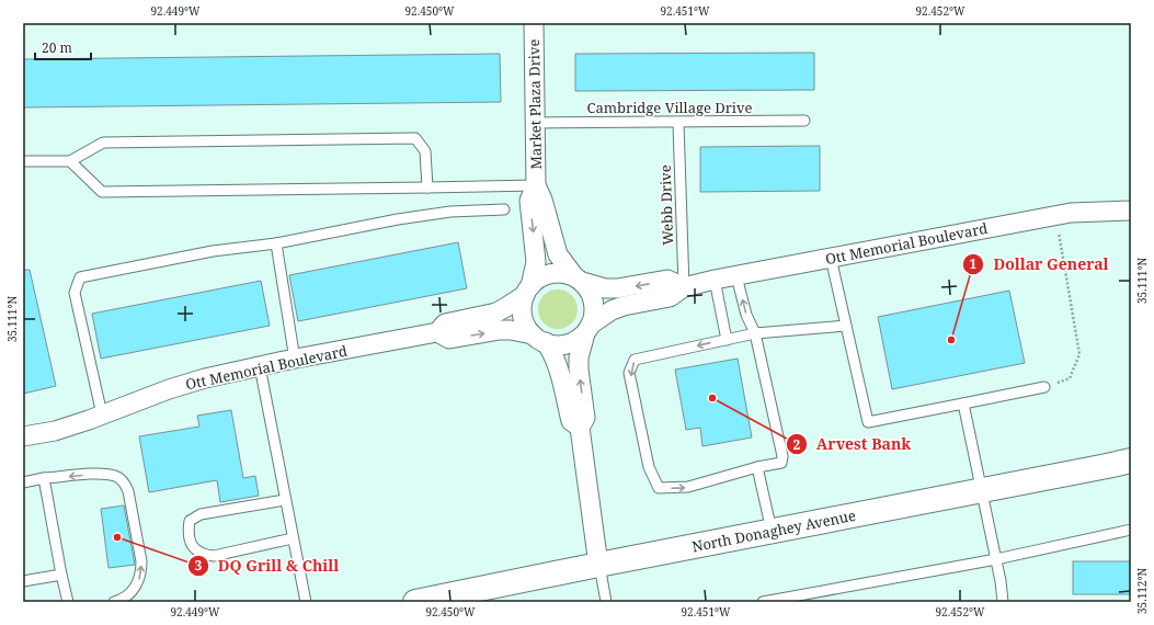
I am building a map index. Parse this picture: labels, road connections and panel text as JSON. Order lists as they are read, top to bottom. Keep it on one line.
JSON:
{"streets":{"street":["Market Plaza Drive","Ott Memorial Boulevard","North Donaghey Avenue"],"lane":["Cambridge Village Drive","Webb Drive"]},"crossings":[["Market Plaza Drive","Cambridge Village Drive"],["Market Plaza Drive","Ott Memorial Boulevard"],["Cambridge Village Drive","Webb Drive"],["Webb Drive","Ott Memorial Boulevard"]],"places":["Dollar General","Arvest Bank","DQ Grill & Chill"],"scale_bar":"20 m","coordinates":["92.449°W","92.450°W","92.451°W","92.452°W","35.111°N","35.112°N"]}
